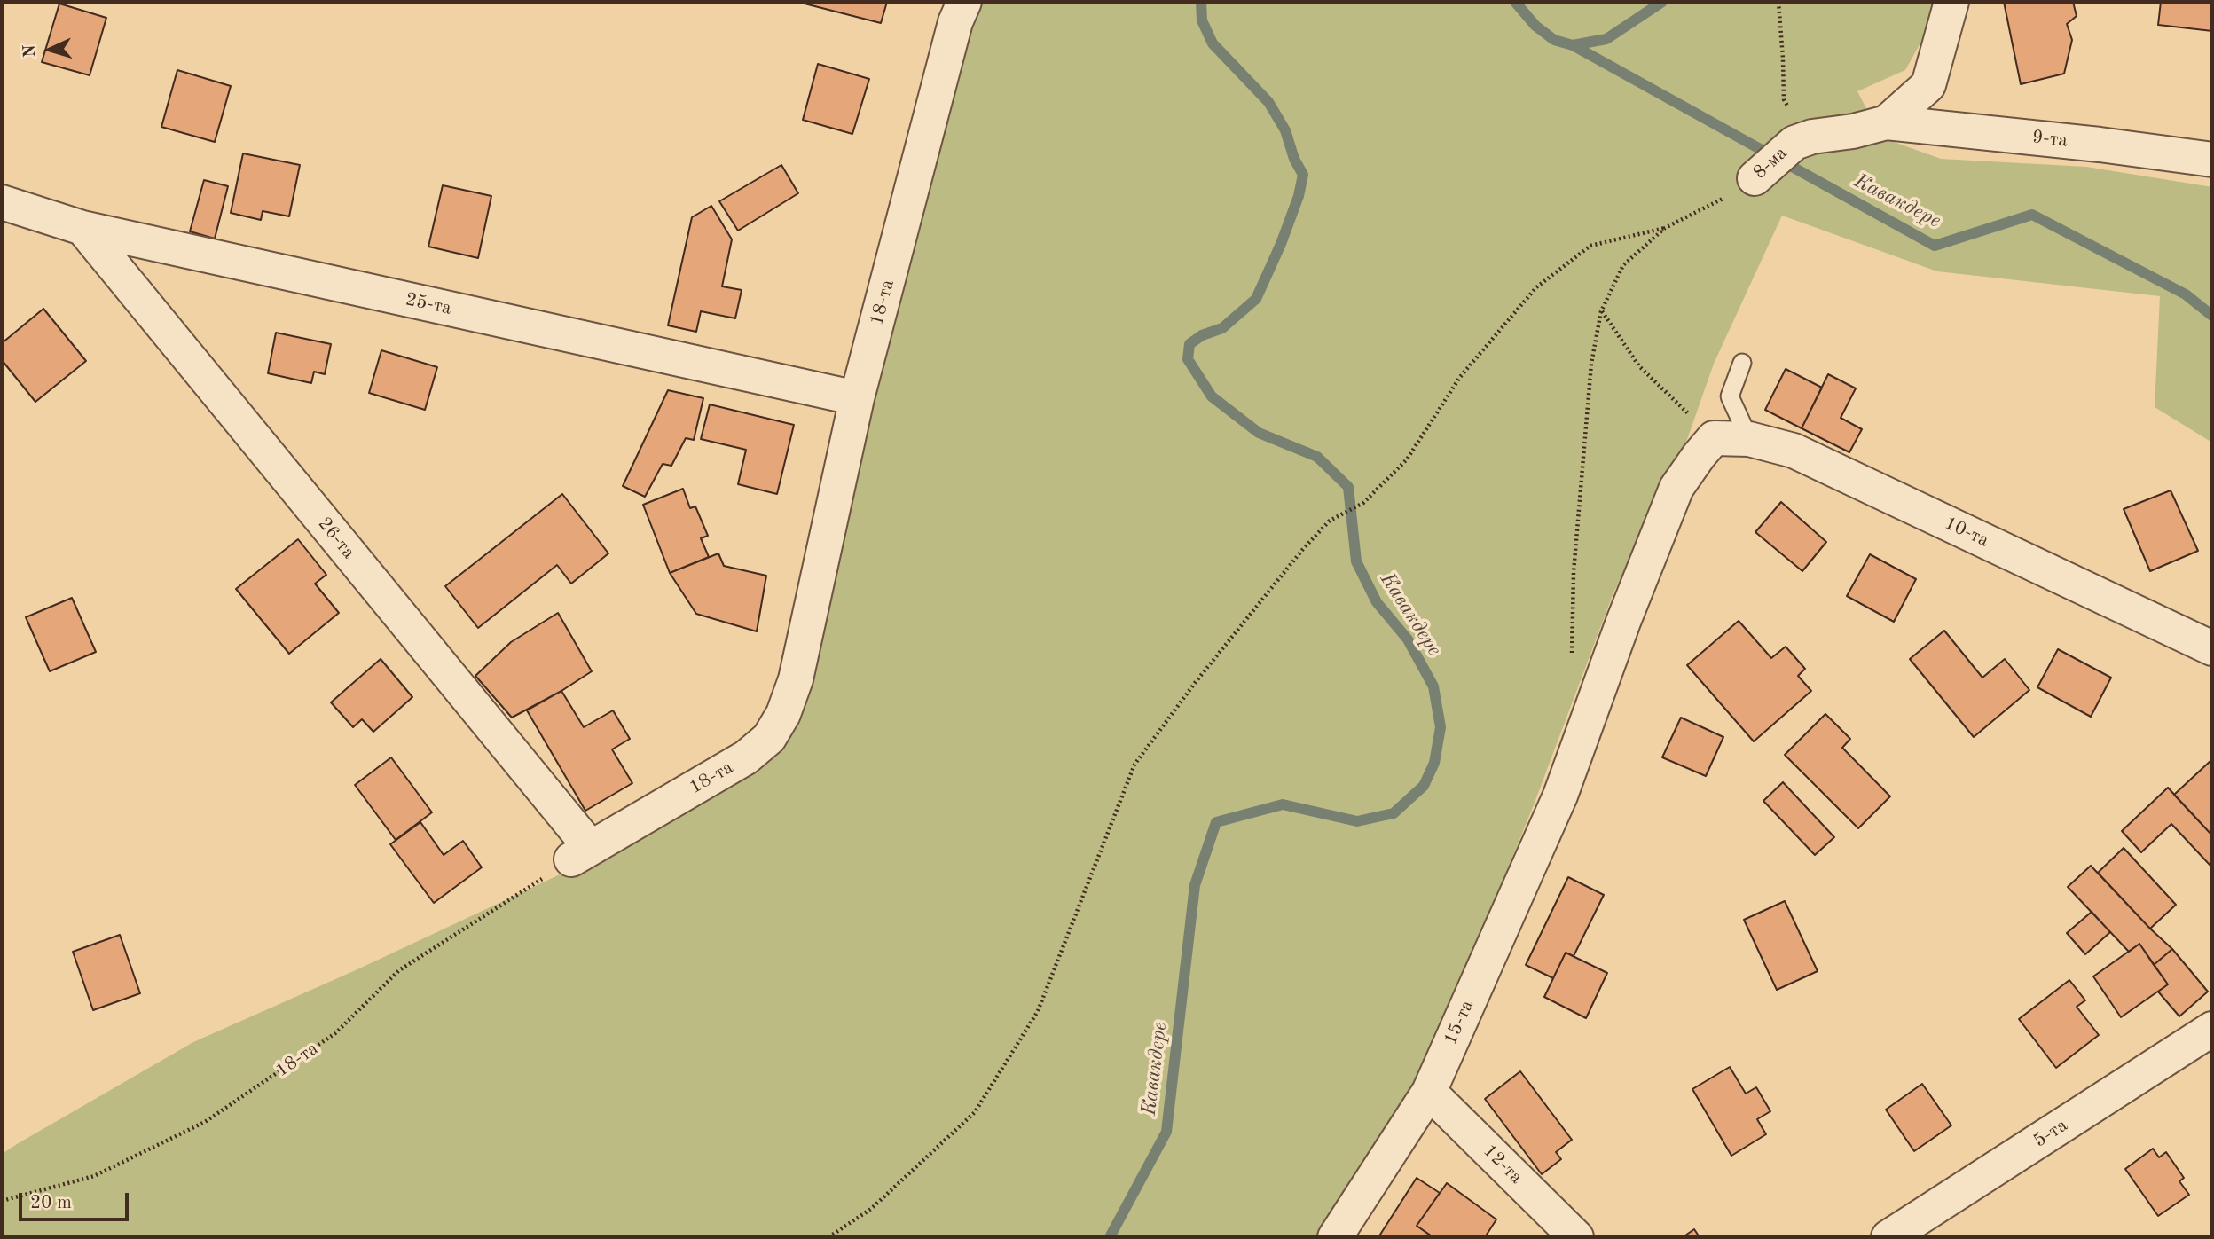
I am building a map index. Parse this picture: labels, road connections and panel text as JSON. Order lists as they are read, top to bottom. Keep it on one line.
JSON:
{"streets":{"street":["9-та","8-ма","18-та","25-та","10-та","26-та","15-та","5-та","12-та"]},"crossings":[["18-та","25-та"],["18-та","26-та"],["25-та","26-та"],["10-та","15-та"],["15-та","12-та"]],"water":["Кавакдере"],"scale_bar":"20 m","north":"left"}
